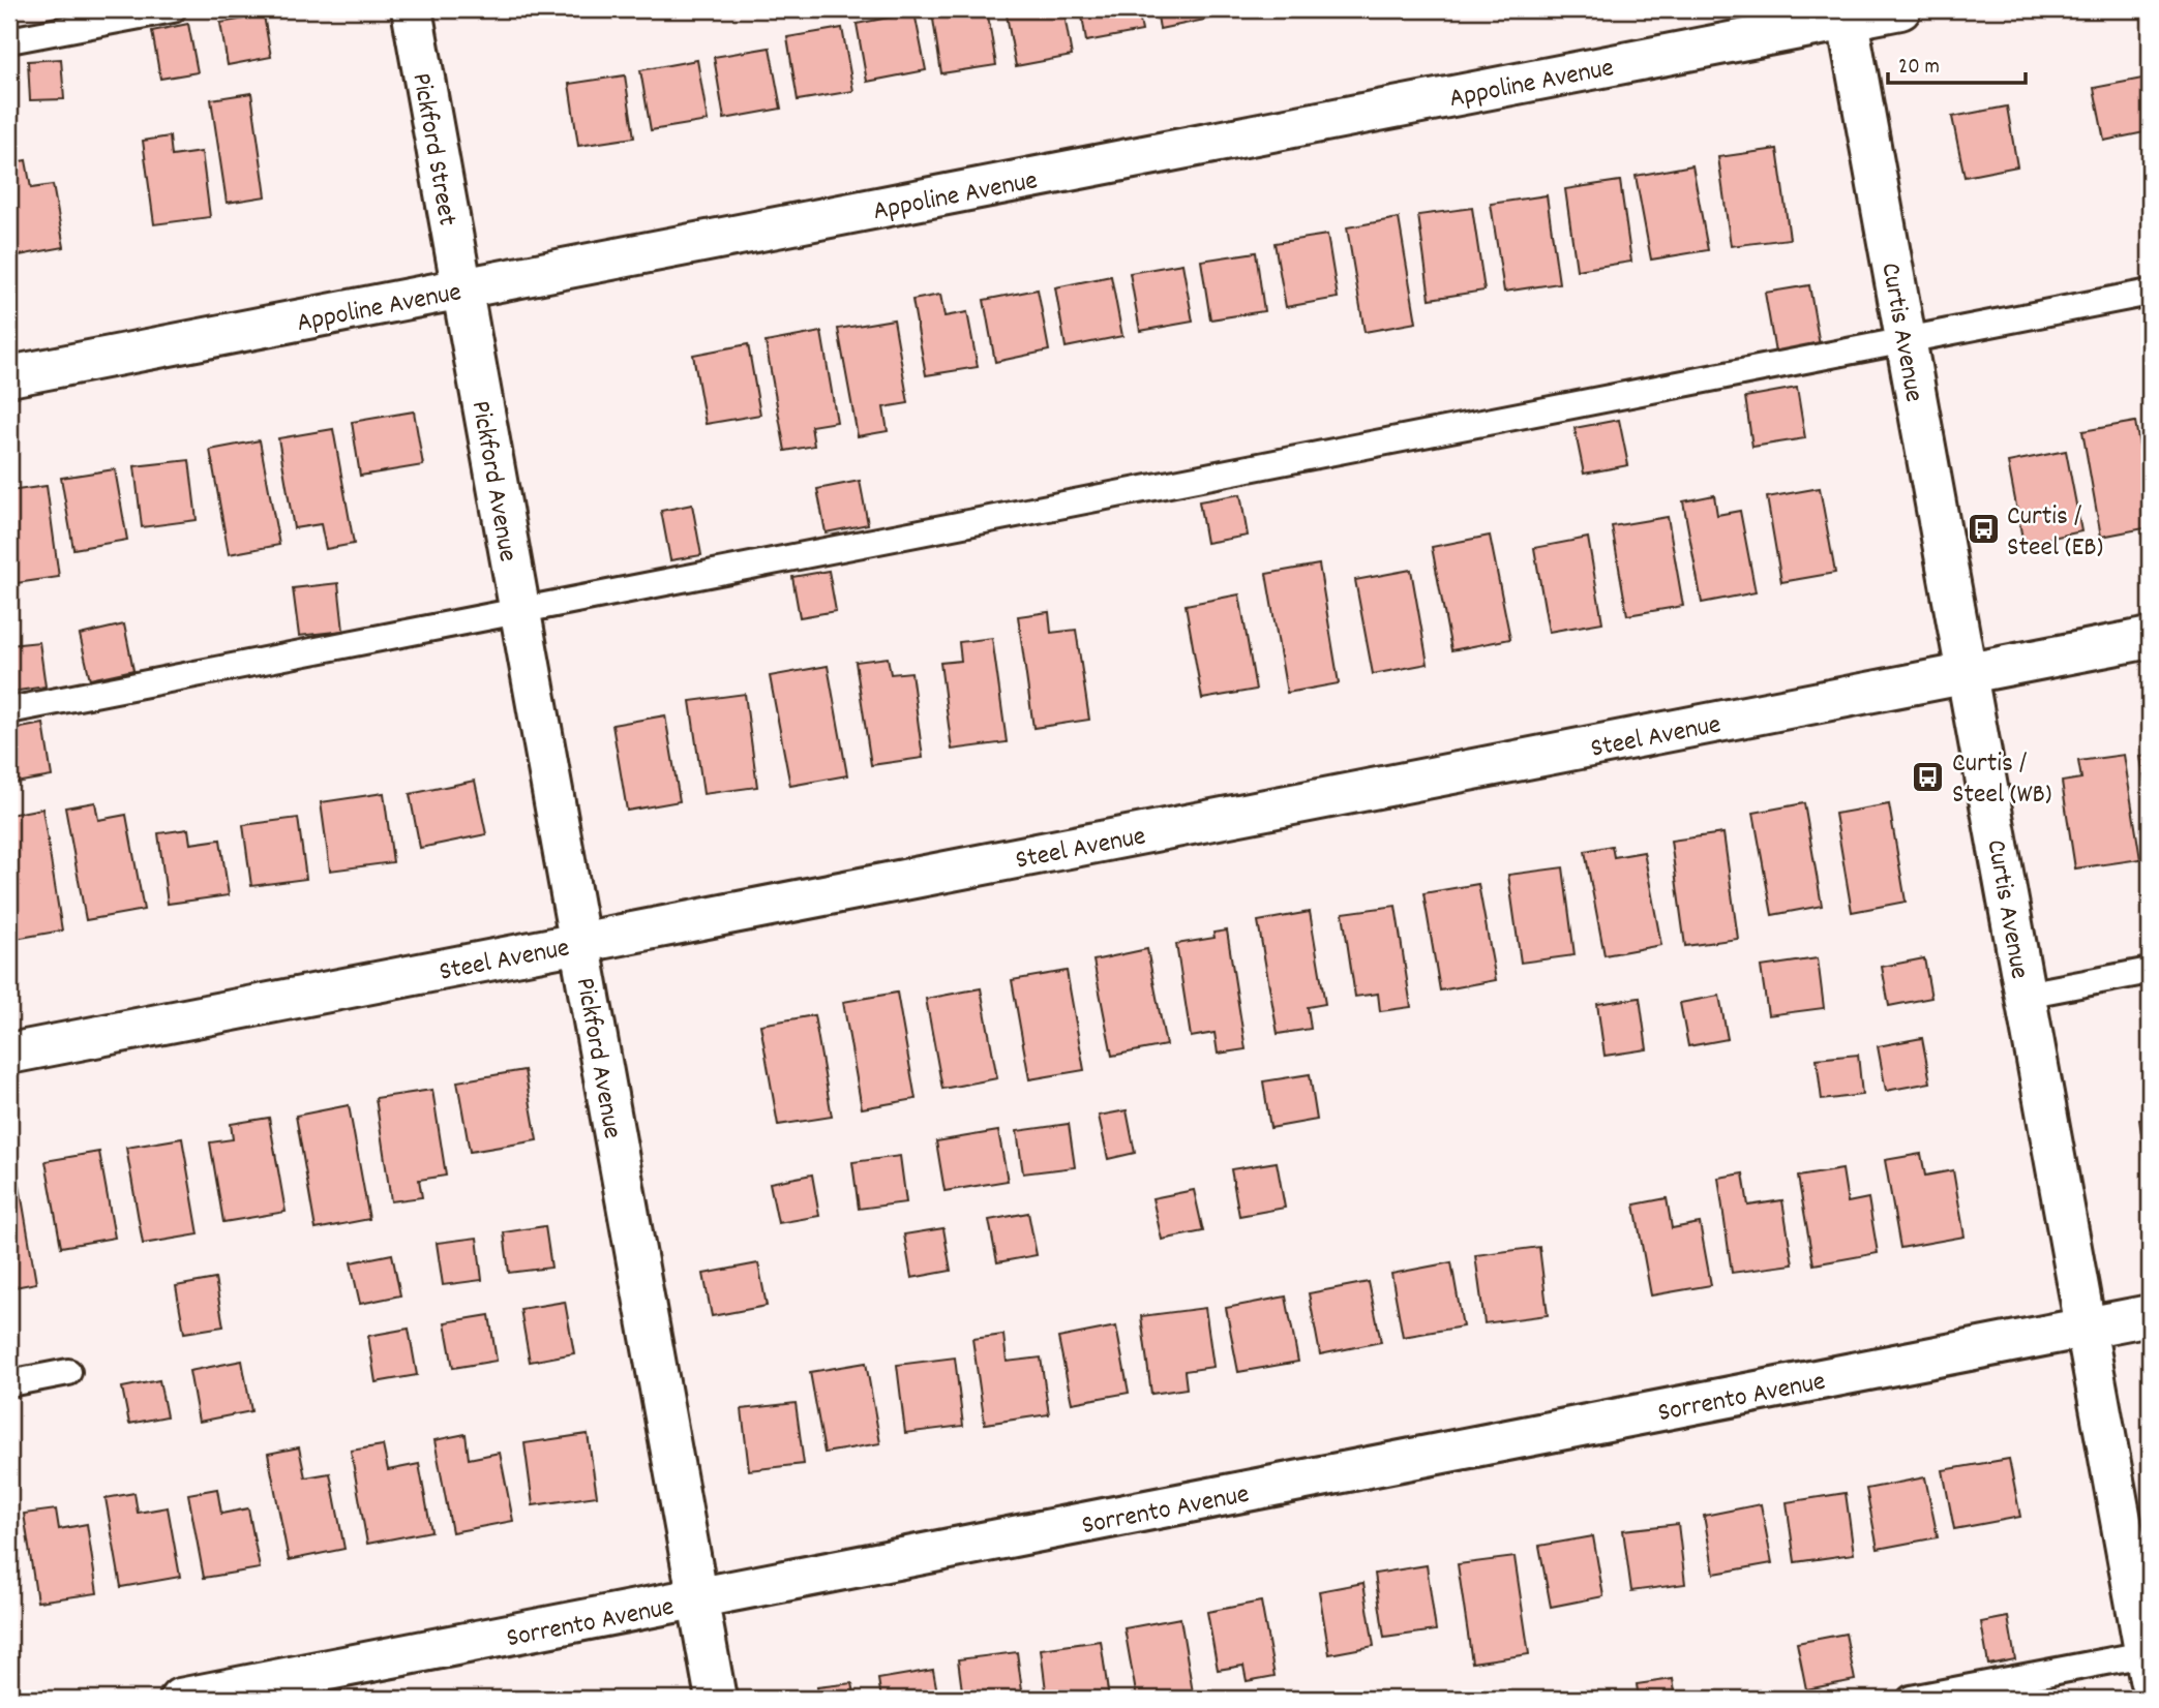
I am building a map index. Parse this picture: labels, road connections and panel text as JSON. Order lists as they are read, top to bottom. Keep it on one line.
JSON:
{"streets":{"street":["Appoline Avenue","Pickford Street","Curtis Avenue","Pickford Avenue","Steel Avenue","Sorrento Avenue"]},"crossings":[["Appoline Avenue","Pickford Street"],["Appoline Avenue","Curtis Avenue"],["Appoline Avenue","Pickford Avenue"],["Pickford Street","Pickford Avenue"],["Curtis Avenue","Steel Avenue"],["Curtis Avenue","Sorrento Avenue"],["Pickford Avenue","Steel Avenue"],["Pickford Avenue","Sorrento Avenue"]],"places":{"bus stop":["Curtis / Steel (EB)","Curtis / Steel (WB)"]},"scale_bar":"20 m"}
